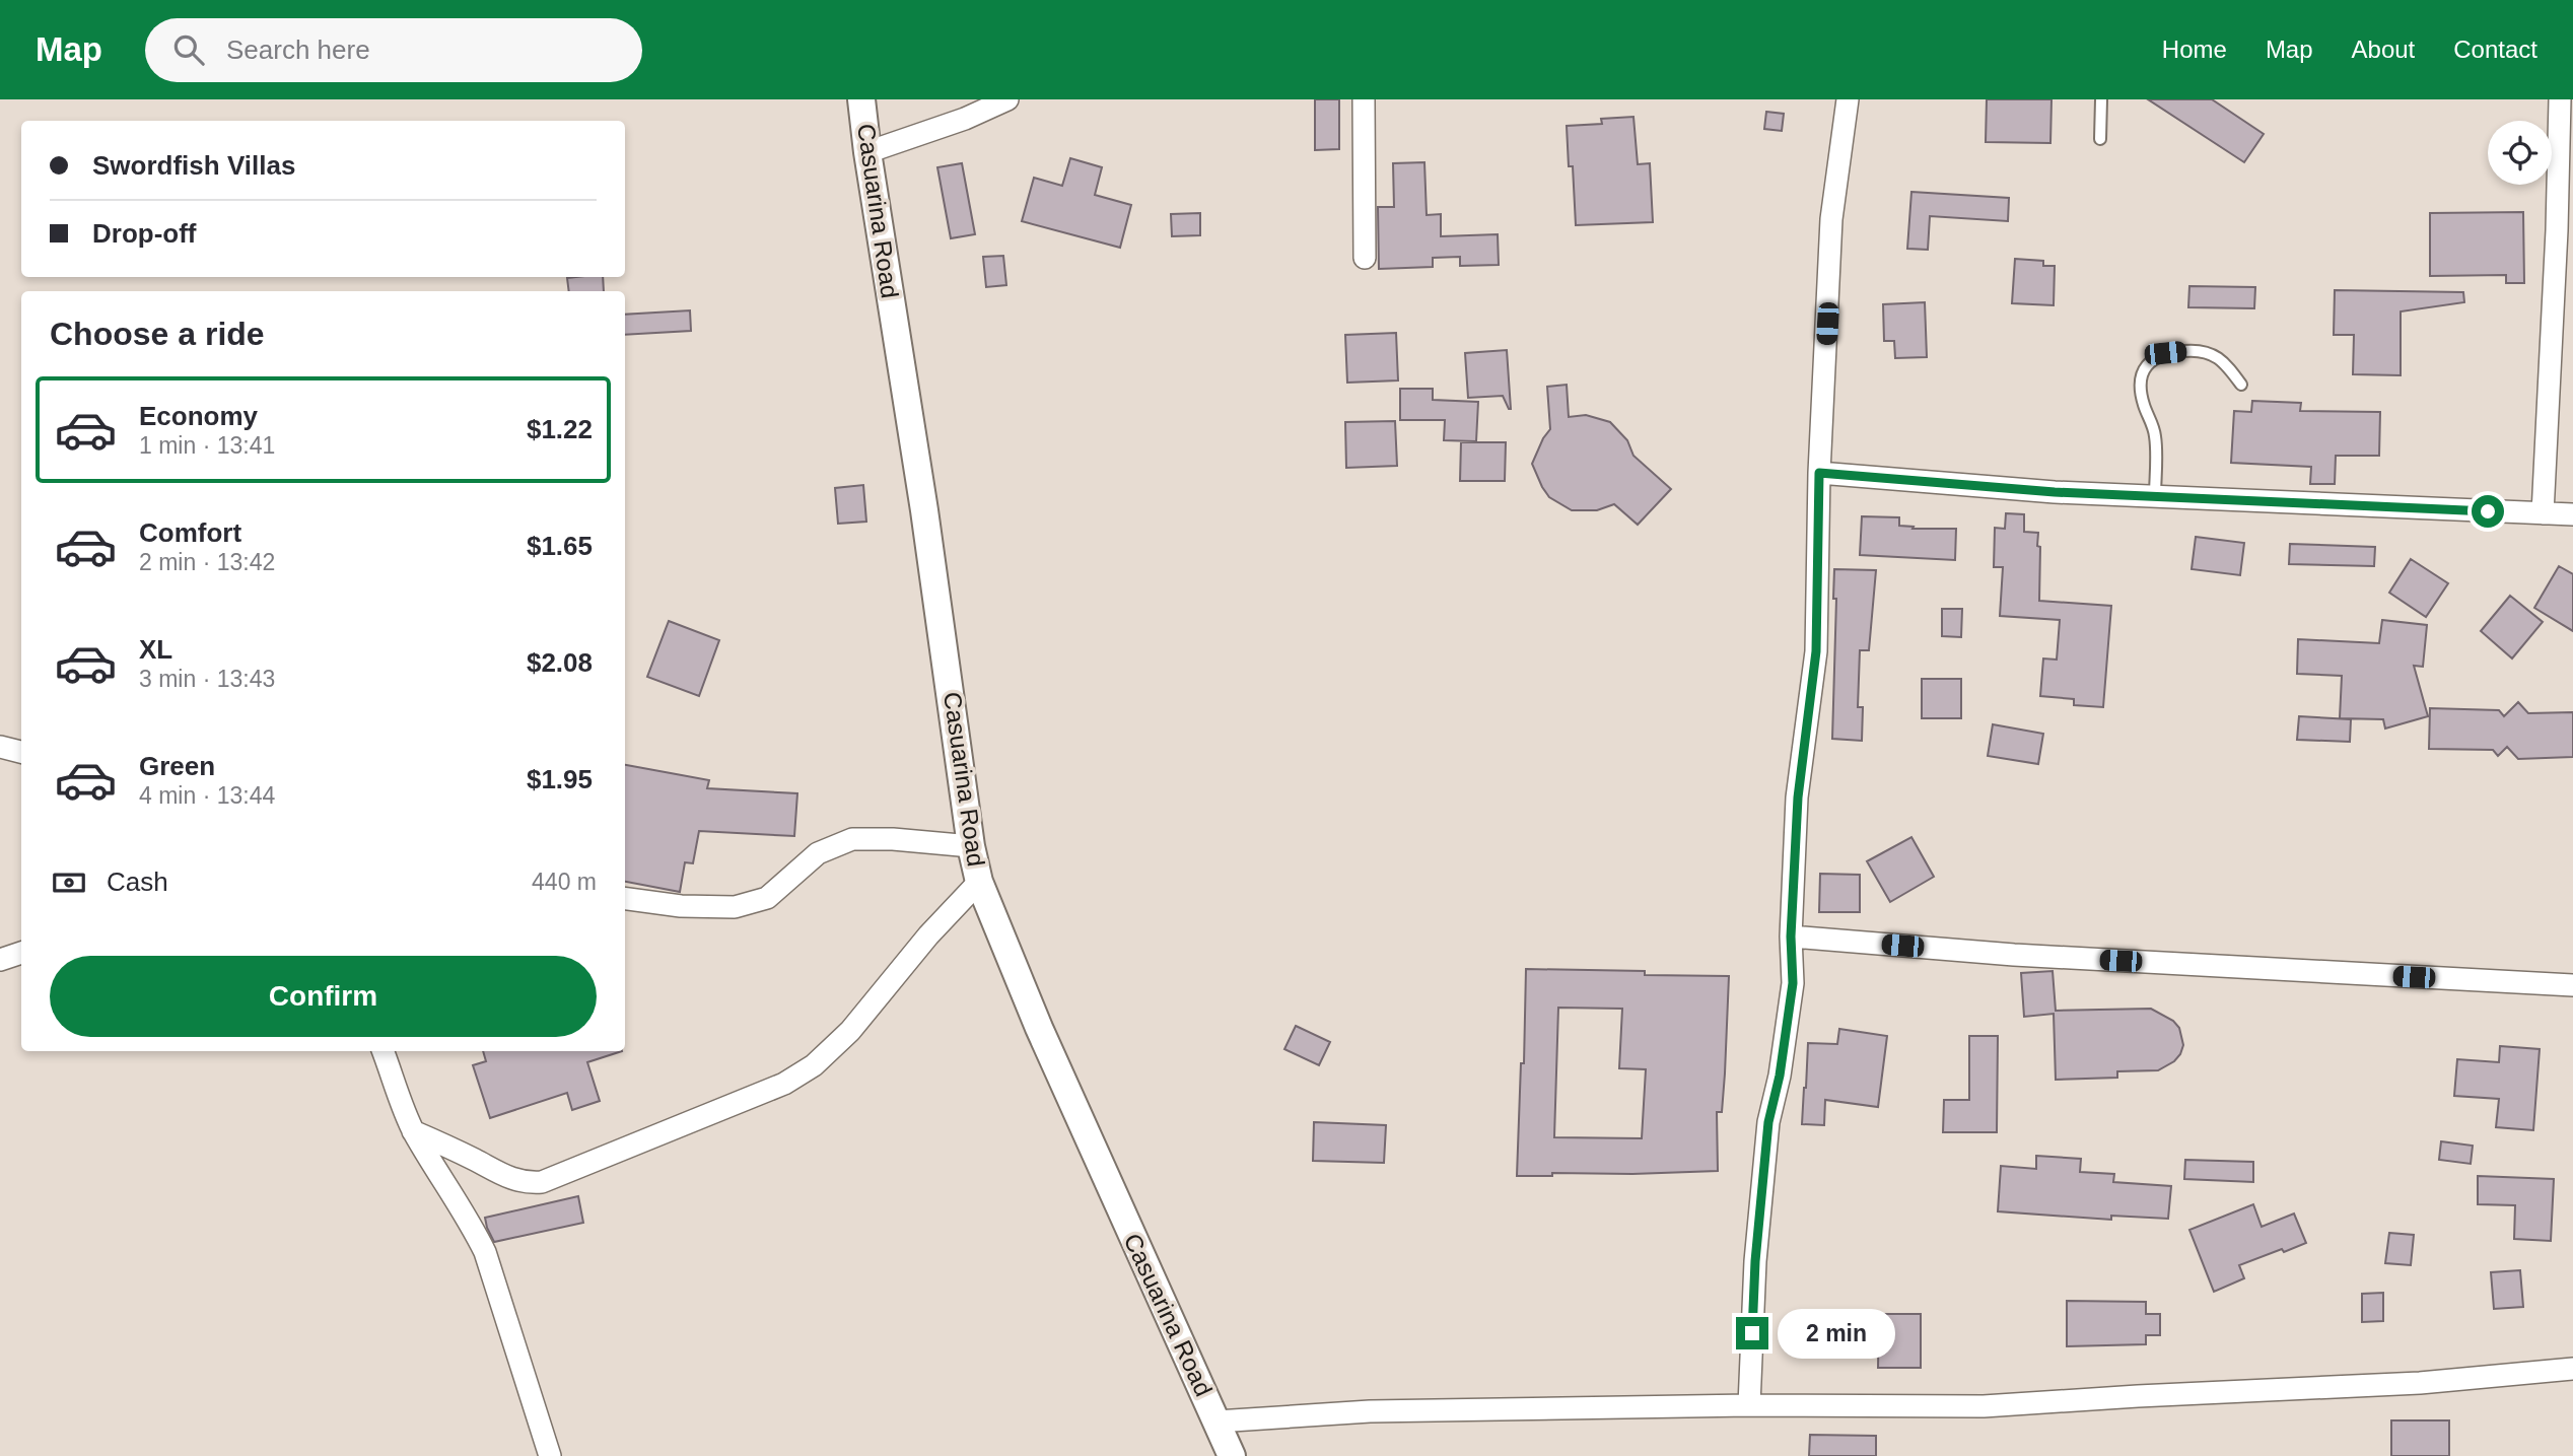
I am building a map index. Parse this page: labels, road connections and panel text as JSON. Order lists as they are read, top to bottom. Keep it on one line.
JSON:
{"streets":{"street":["Casuarina Road"]},"page":{"header":"Map","search":"Search here","nav":["Home","Map","About","Contact"],"banner":["Swordfish Villas","Drop-off"],"heading":"Choose a ride","list":[{"name":"Economy","note":"1 min · 13:41","value":"$1.22"},{"name":"Comfort","note":"2 min · 13:42","value":"$1.65"},{"name":"XL","note":"3 min · 13:43","value":"$2.08"},{"name":"Green","note":"4 min · 13:44","value":"$1.95"}],"pay":["Cash","440 m"],"buttons":"Confirm","bubble":"2 min"}}
